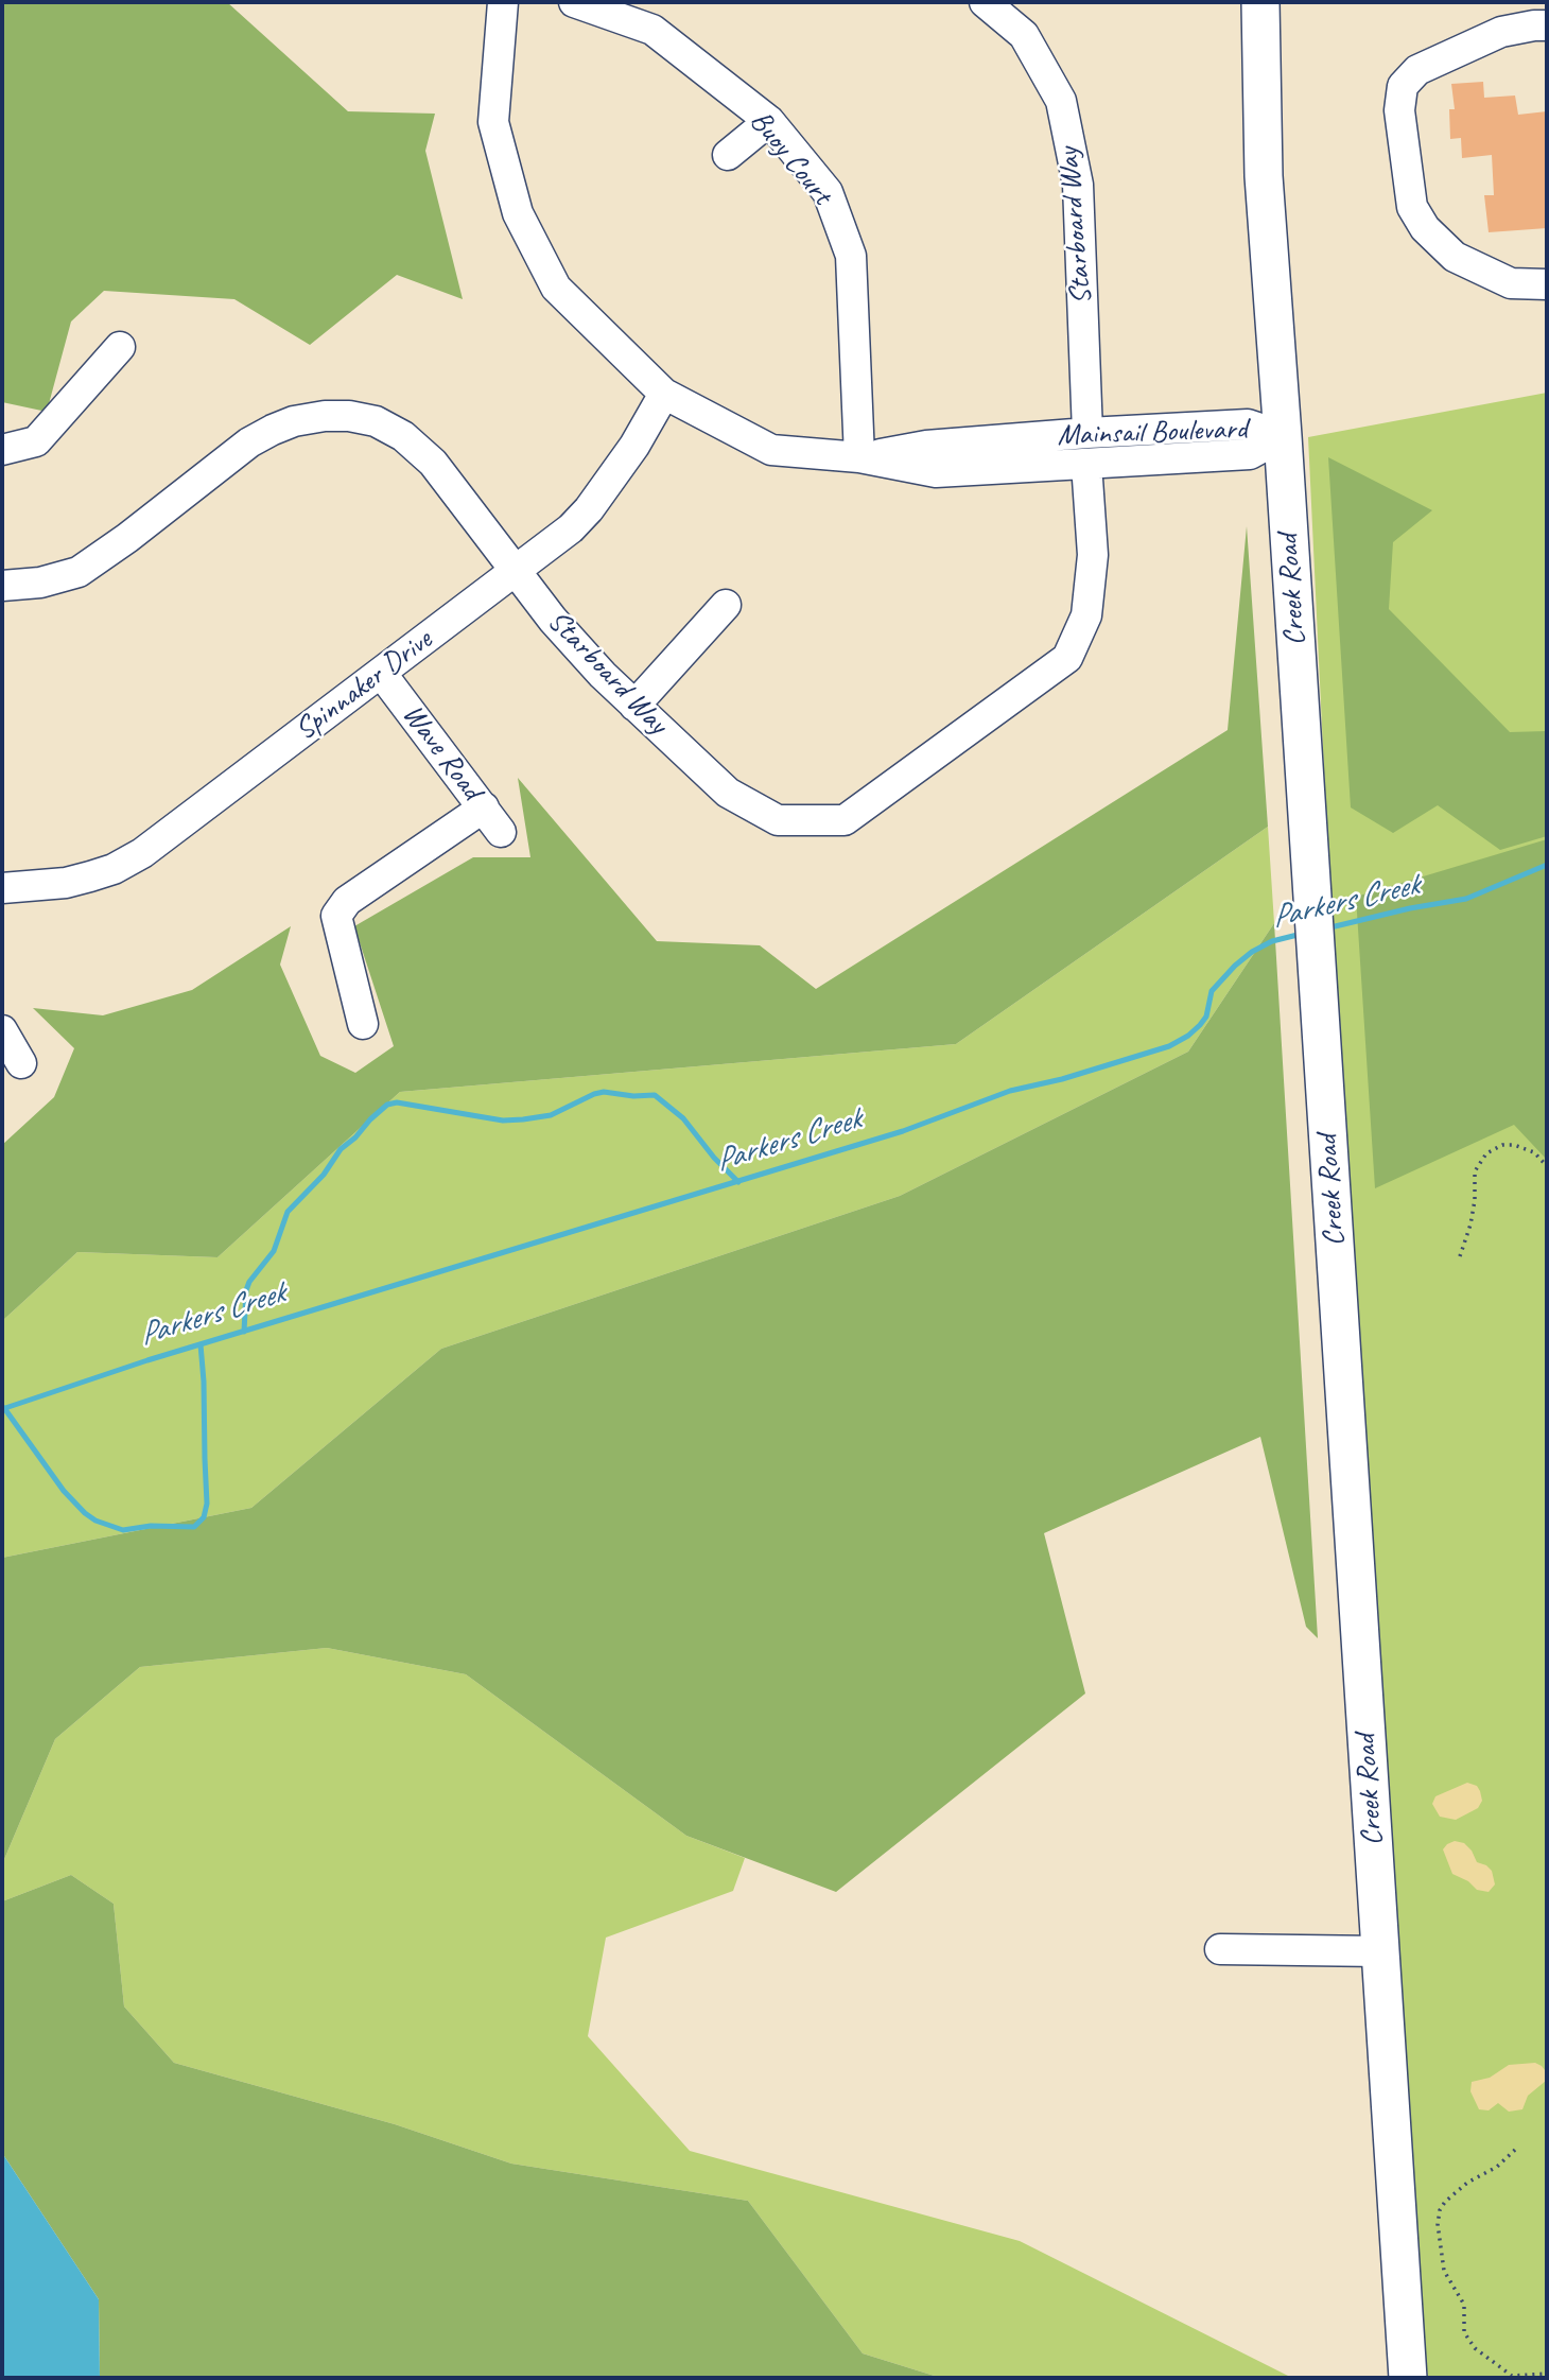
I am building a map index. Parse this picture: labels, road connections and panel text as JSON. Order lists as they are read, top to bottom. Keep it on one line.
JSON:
{"streets":{"main road":["Creek Road"],"street":["Buoy Court","Starboard Way","Mainsail Boulevard","Spinnaker Drive","Wave Road"]},"crossings":[["Buoy Court","Mainsail Boulevard"],["Starboard Way","Mainsail Boulevard"],["Starboard Way","Spinnaker Drive"],["Mainsail Boulevard","Creek Road"],["Mainsail Boulevard","Spinnaker Drive"],["Spinnaker Drive","Wave Road"]],"water":["Parkers Creek"]}
